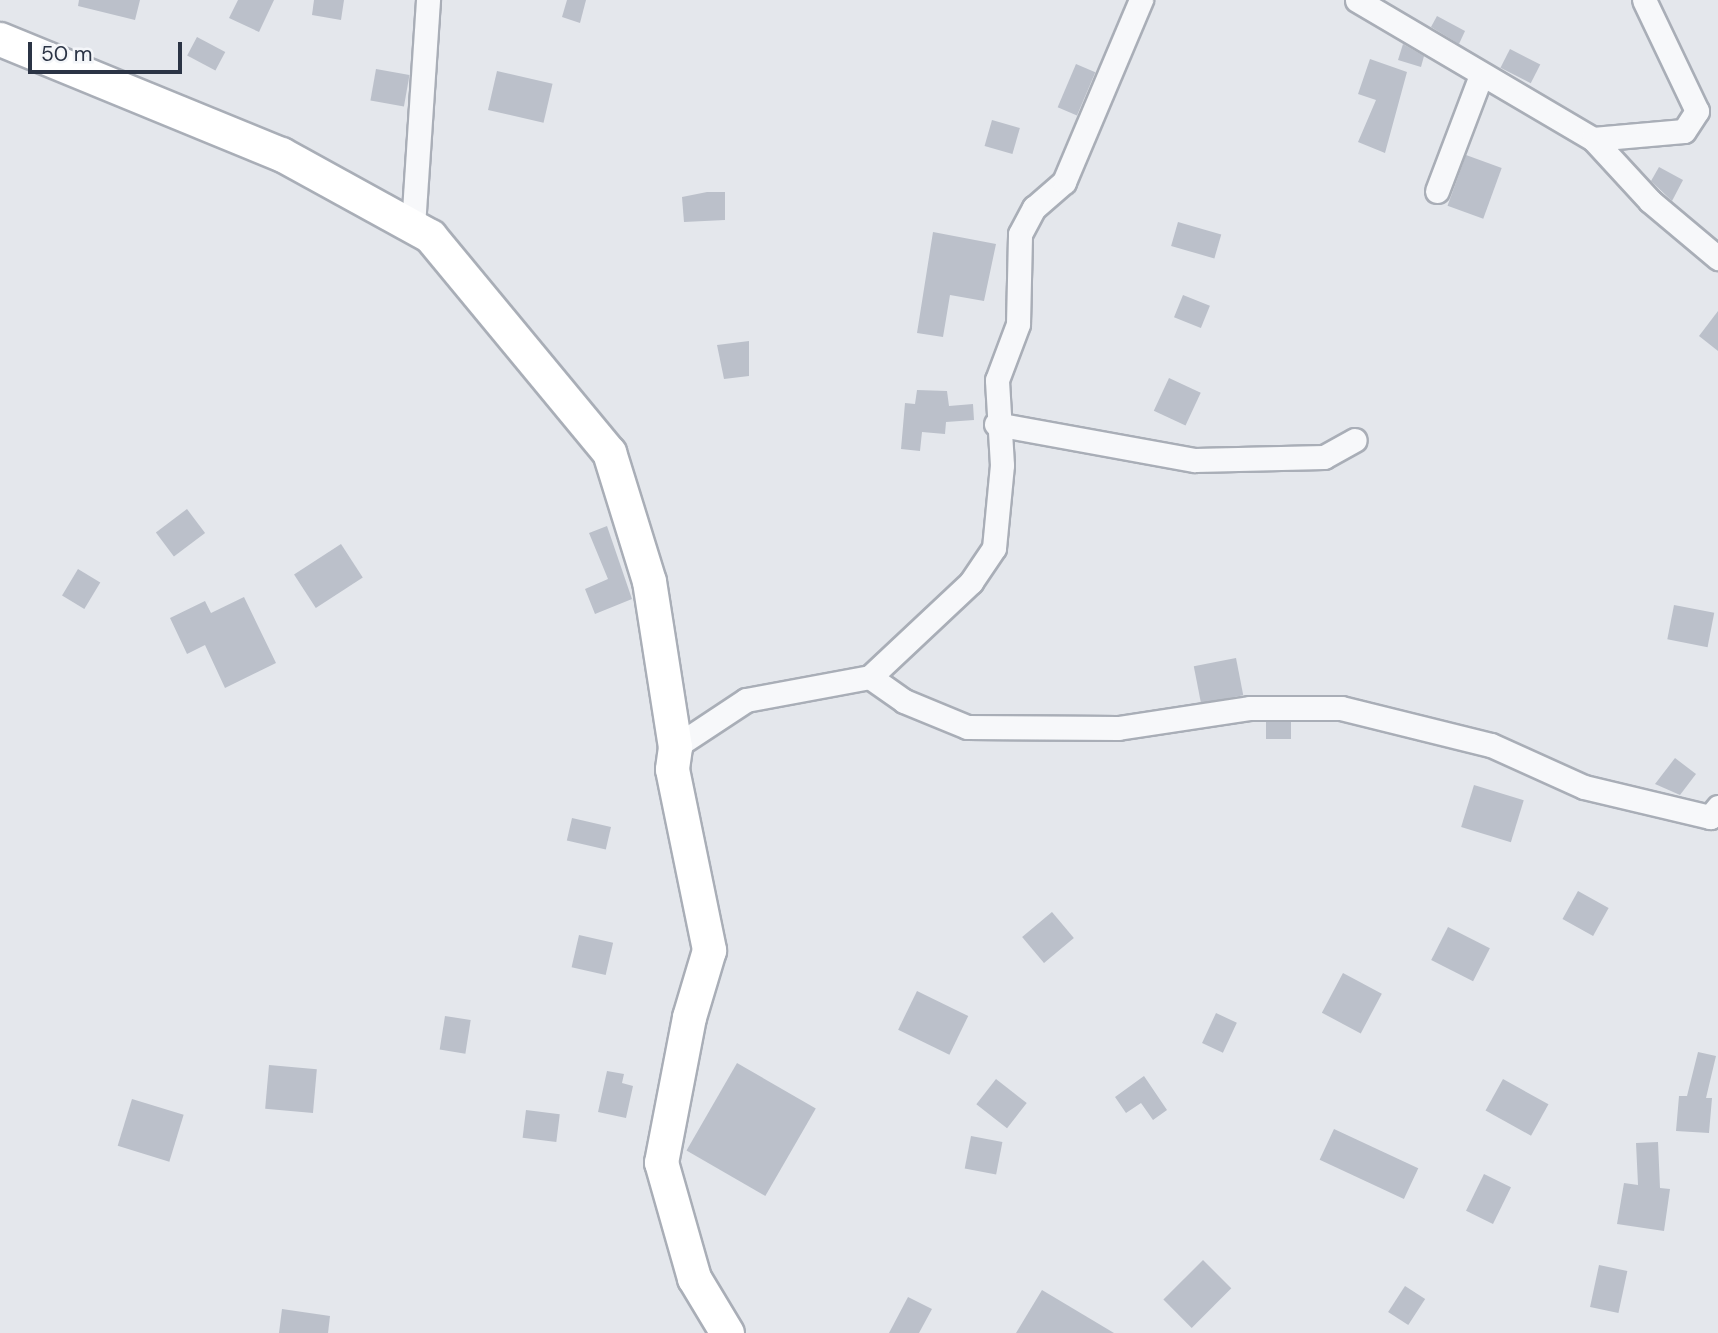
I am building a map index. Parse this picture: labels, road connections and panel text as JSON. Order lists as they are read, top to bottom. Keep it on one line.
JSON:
{"scale_bar":"50 m"}
